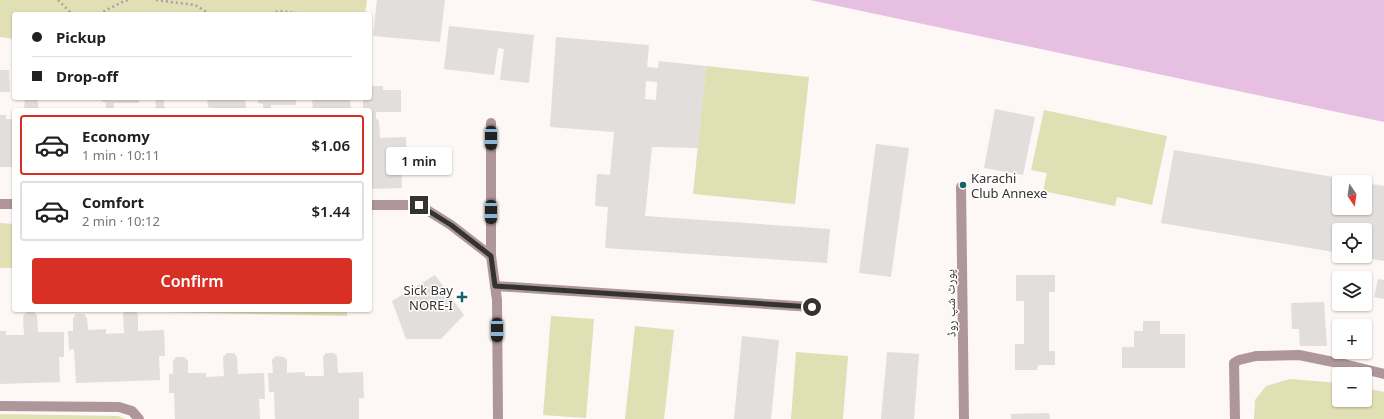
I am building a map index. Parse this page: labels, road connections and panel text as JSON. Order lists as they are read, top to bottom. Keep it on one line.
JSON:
{"streets":{"street":["پورٹ شپ روڈ"]},"places":{"other":["Karachi Club Annexe"],"health":["Sick Bay NORE-I"]},"north":"bottom","page":{"banner":["Pickup","Drop-off"],"list":[{"name":"Economy","note":"1 min · 10:11","value":"$1.06"},{"name":"Comfort","note":"2 min · 10:12","value":"$1.44"}],"bubble":"1 min","map_buttons":["+","−"],"buttons":"Confirm"}}
